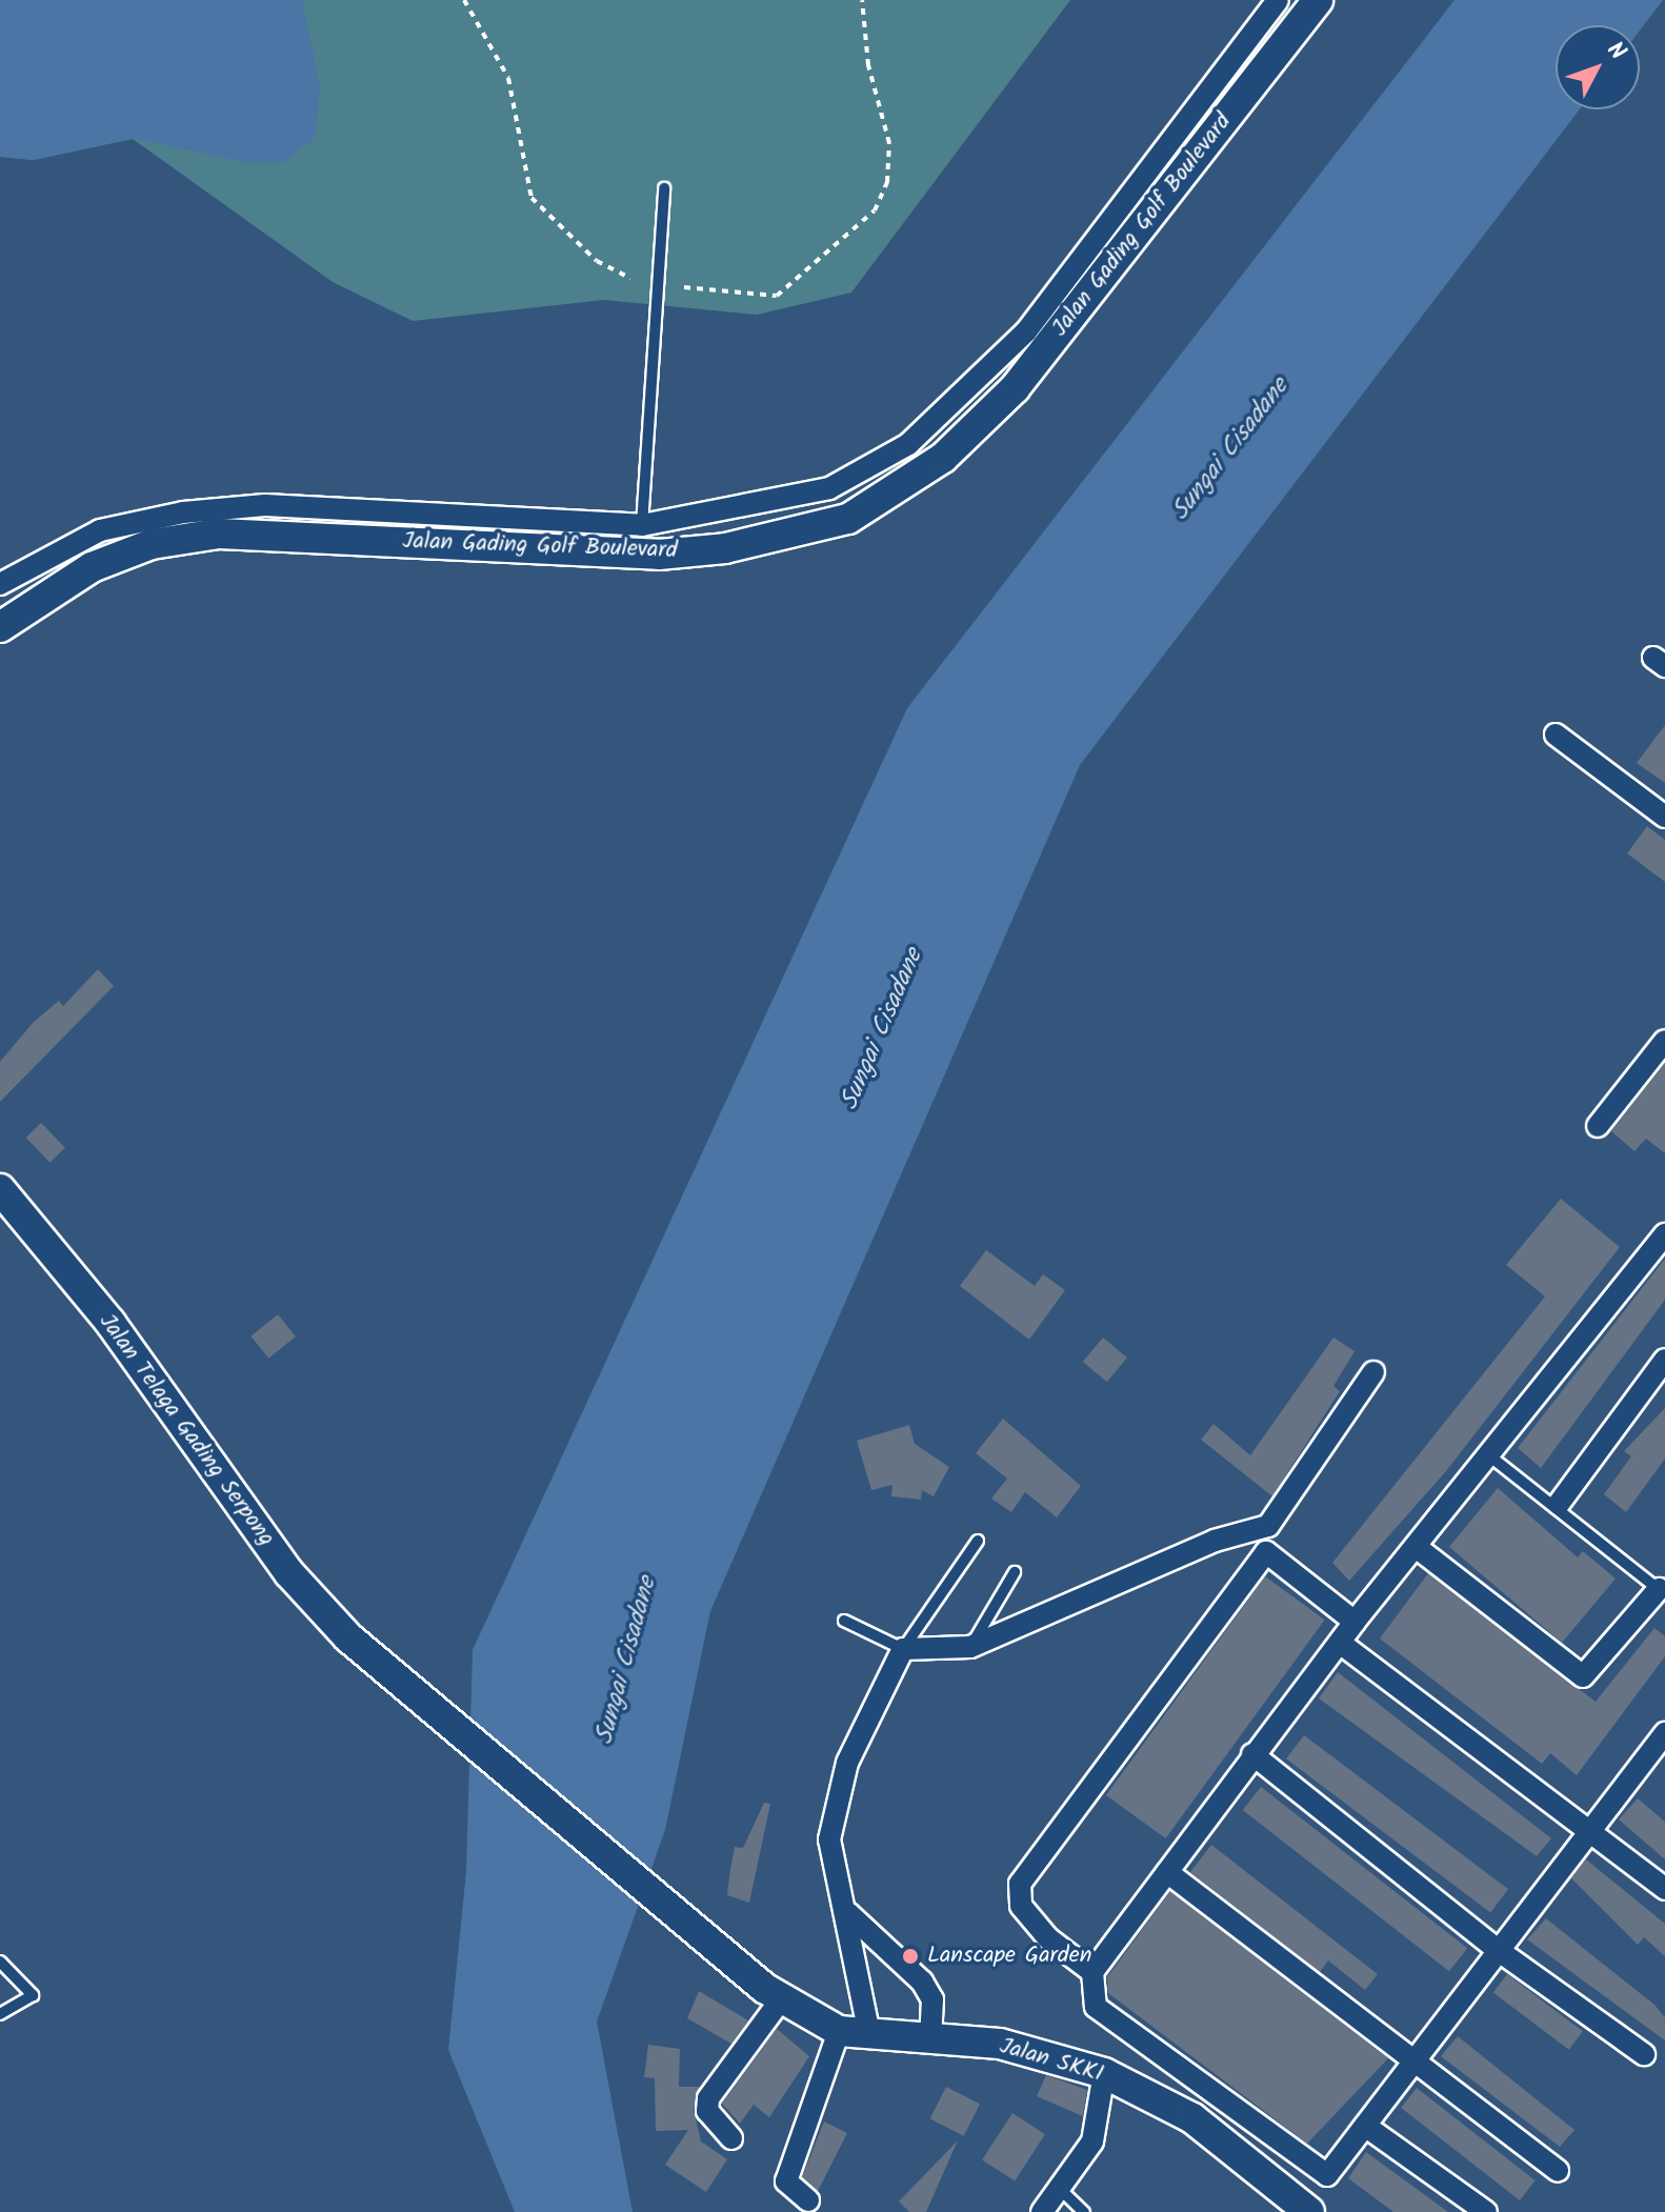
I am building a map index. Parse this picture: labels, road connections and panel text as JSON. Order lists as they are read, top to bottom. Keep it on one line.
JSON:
{"streets":{"main road":["Jalan Gading Golf Boulevard","Jalan Telaga Gading Serpong","Jalan SKKI"]},"crossings":[["Jalan Telaga Gading Serpong","Jalan SKKI"]],"water":["Sungai Cisadane"],"places":["Lanscape Garden"],"north":"top right"}
